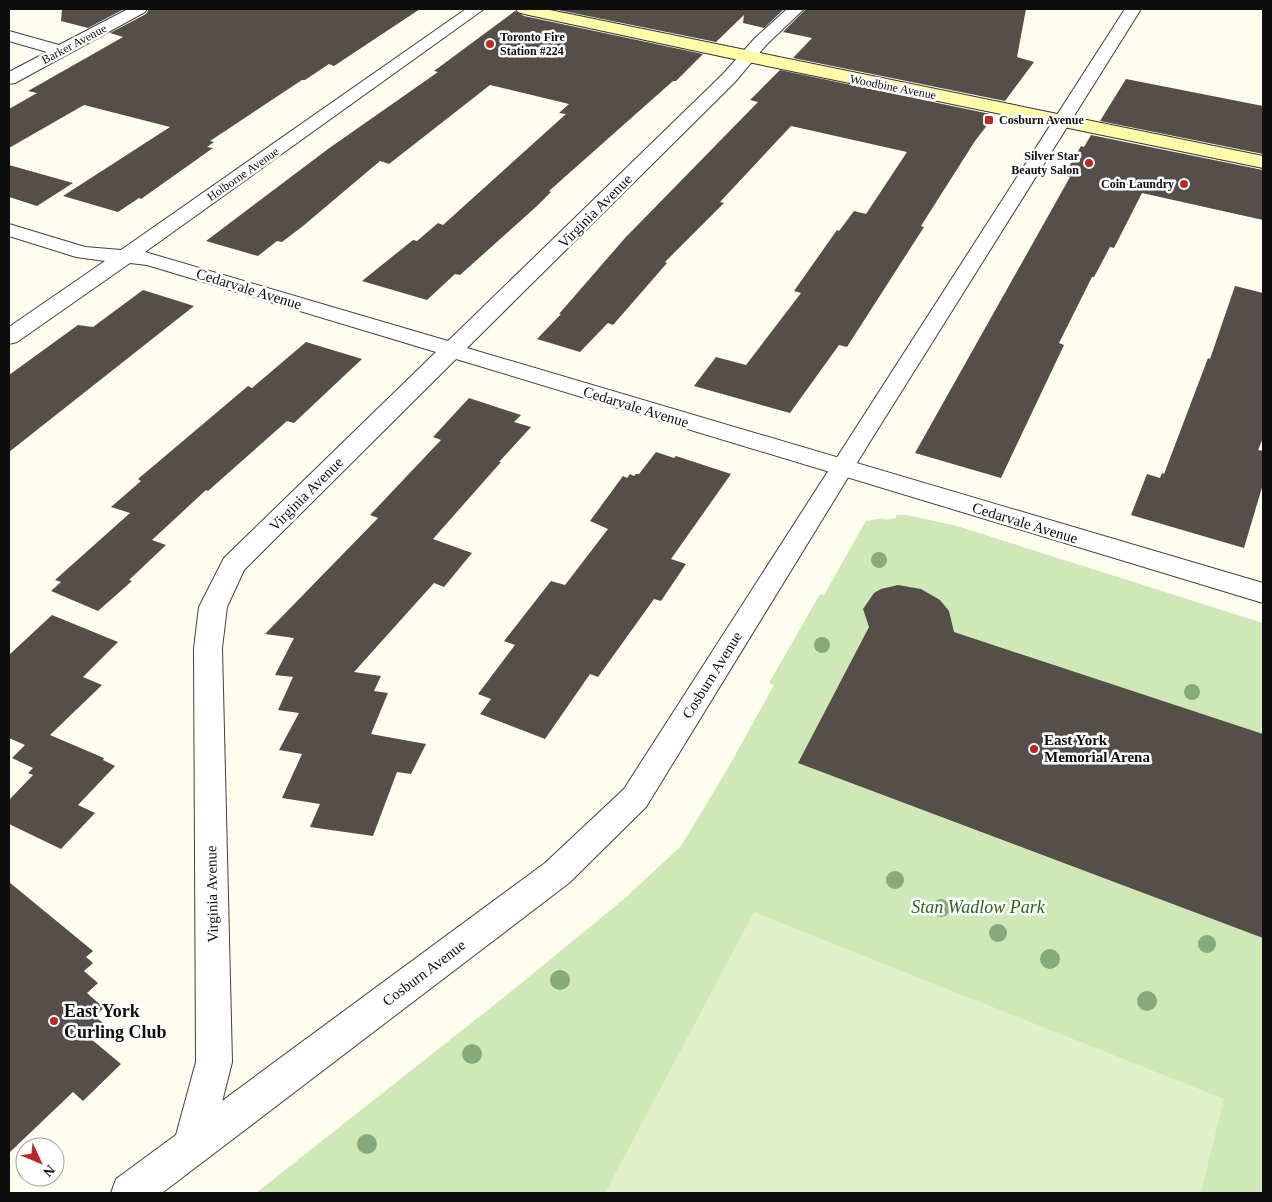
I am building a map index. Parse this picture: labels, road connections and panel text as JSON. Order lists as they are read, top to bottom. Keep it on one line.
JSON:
{"streets":{"main road":["Woodbine Avenue"],"street":["Barker Avenue","Holborne Avenue","Virginia Avenue","Cedarvale Avenue","Cosburn Avenue"]},"crossings":[["Woodbine Avenue","Virginia Avenue"],["Woodbine Avenue","Cosburn Avenue"],["Holborne Avenue","Cedarvale Avenue"],["Virginia Avenue","Cedarvale Avenue"],["Virginia Avenue","Cosburn Avenue"],["Cedarvale Avenue","Cosburn Avenue"]],"parks":["Stan Wadlow Park"],"places":{"other":["Toronto Fire Station #224","Silver Star Beauty Salon","Coin Laundry","East York Memorial Arena","East York Curling Club"],"transit":["Cosburn Avenue"]},"north":"bottom right"}
